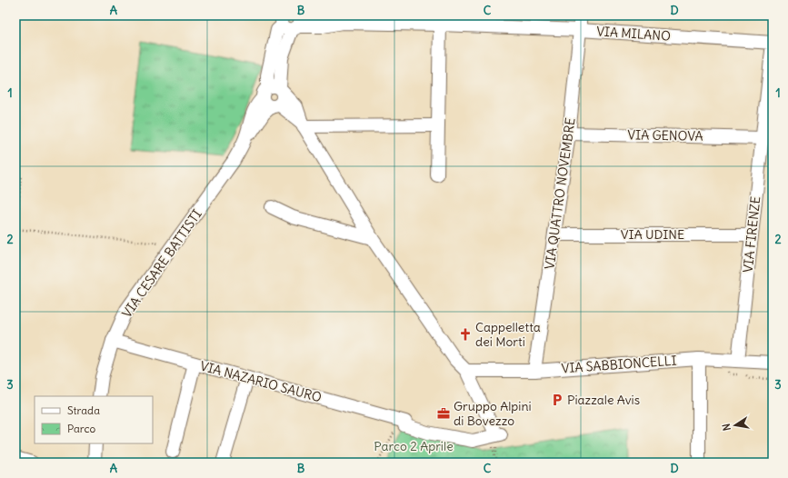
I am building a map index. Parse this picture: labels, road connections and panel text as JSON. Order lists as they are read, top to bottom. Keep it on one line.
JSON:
{"streets":{"street":["VIA MILANO","VIA GENOVA","VIA QUATTRO NOVEMBRE","VIA UDINE","VIA FIRENZE","VIA CESARE BATTISTI","VIA SABBIONCELLI","VIA NAZARIO SAURO"]},"crossings":[["VIA MILANO","VIA QUATTRO NOVEMBRE"],["VIA MILANO","VIA FIRENZE"],["VIA GENOVA","VIA QUATTRO NOVEMBRE"],["VIA GENOVA","VIA FIRENZE"],["VIA QUATTRO NOVEMBRE","VIA UDINE"],["VIA QUATTRO NOVEMBRE","VIA SABBIONCELLI"],["VIA UDINE","VIA FIRENZE"],["VIA FIRENZE","VIA SABBIONCELLI"],["VIA CESARE BATTISTI","VIA NAZARIO SAURO"],["VIA SABBIONCELLI","VIA NAZARIO SAURO"]],"parks":["Parco 2 Aprile"],"places":{"church":["Cappelletta dei Morti"],"parking":["Piazzale Avis"],"office":["Gruppo Alpini di Bovezzo"]},"legend":["Strada","Parco"],"north":"left","grid":{"columns":["A","B","C","D"],"rows":["1","2","3"]}}
